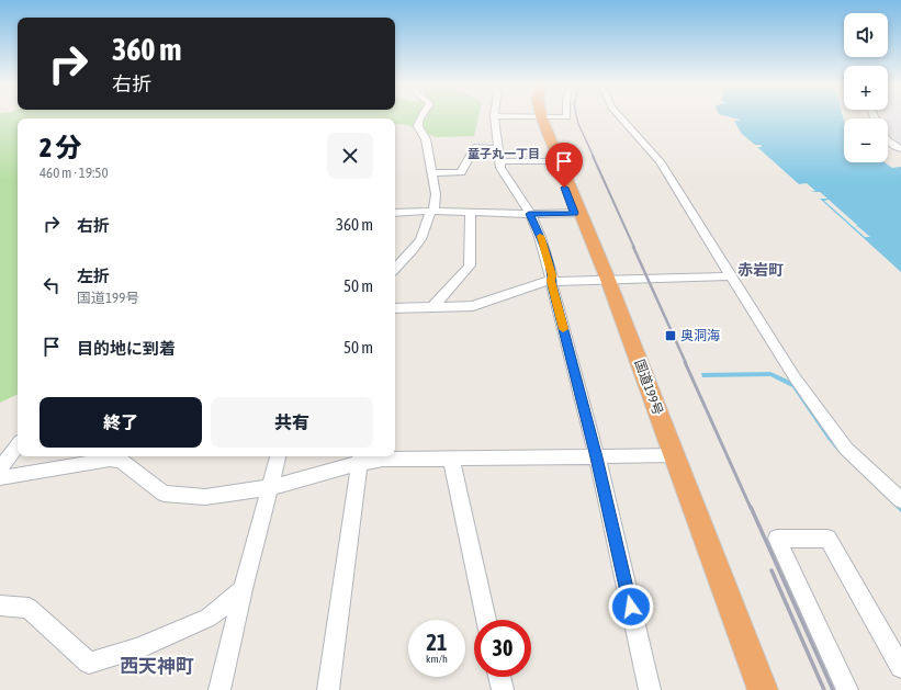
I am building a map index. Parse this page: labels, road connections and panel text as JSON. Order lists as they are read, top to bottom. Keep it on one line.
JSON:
{"streets":{"highway":["国道199号"]},"districts":["童子丸一丁目","赤岩町","西天神町"],"places":{"transit":["奥洞海"]},"page":{"map_buttons":["+","−"],"turn":["360 m","右折"],"heading":["2 分","460 m · 19:50"],"list":[{"name":"右折","value":"360 m"},{"name":"左折","note":"国道199号","value":"50 m"},{"name":"目的地に到着","value":"50 m"}],"buttons":["終了","共有"],"speed":"21 km/h","limit":"30"}}
